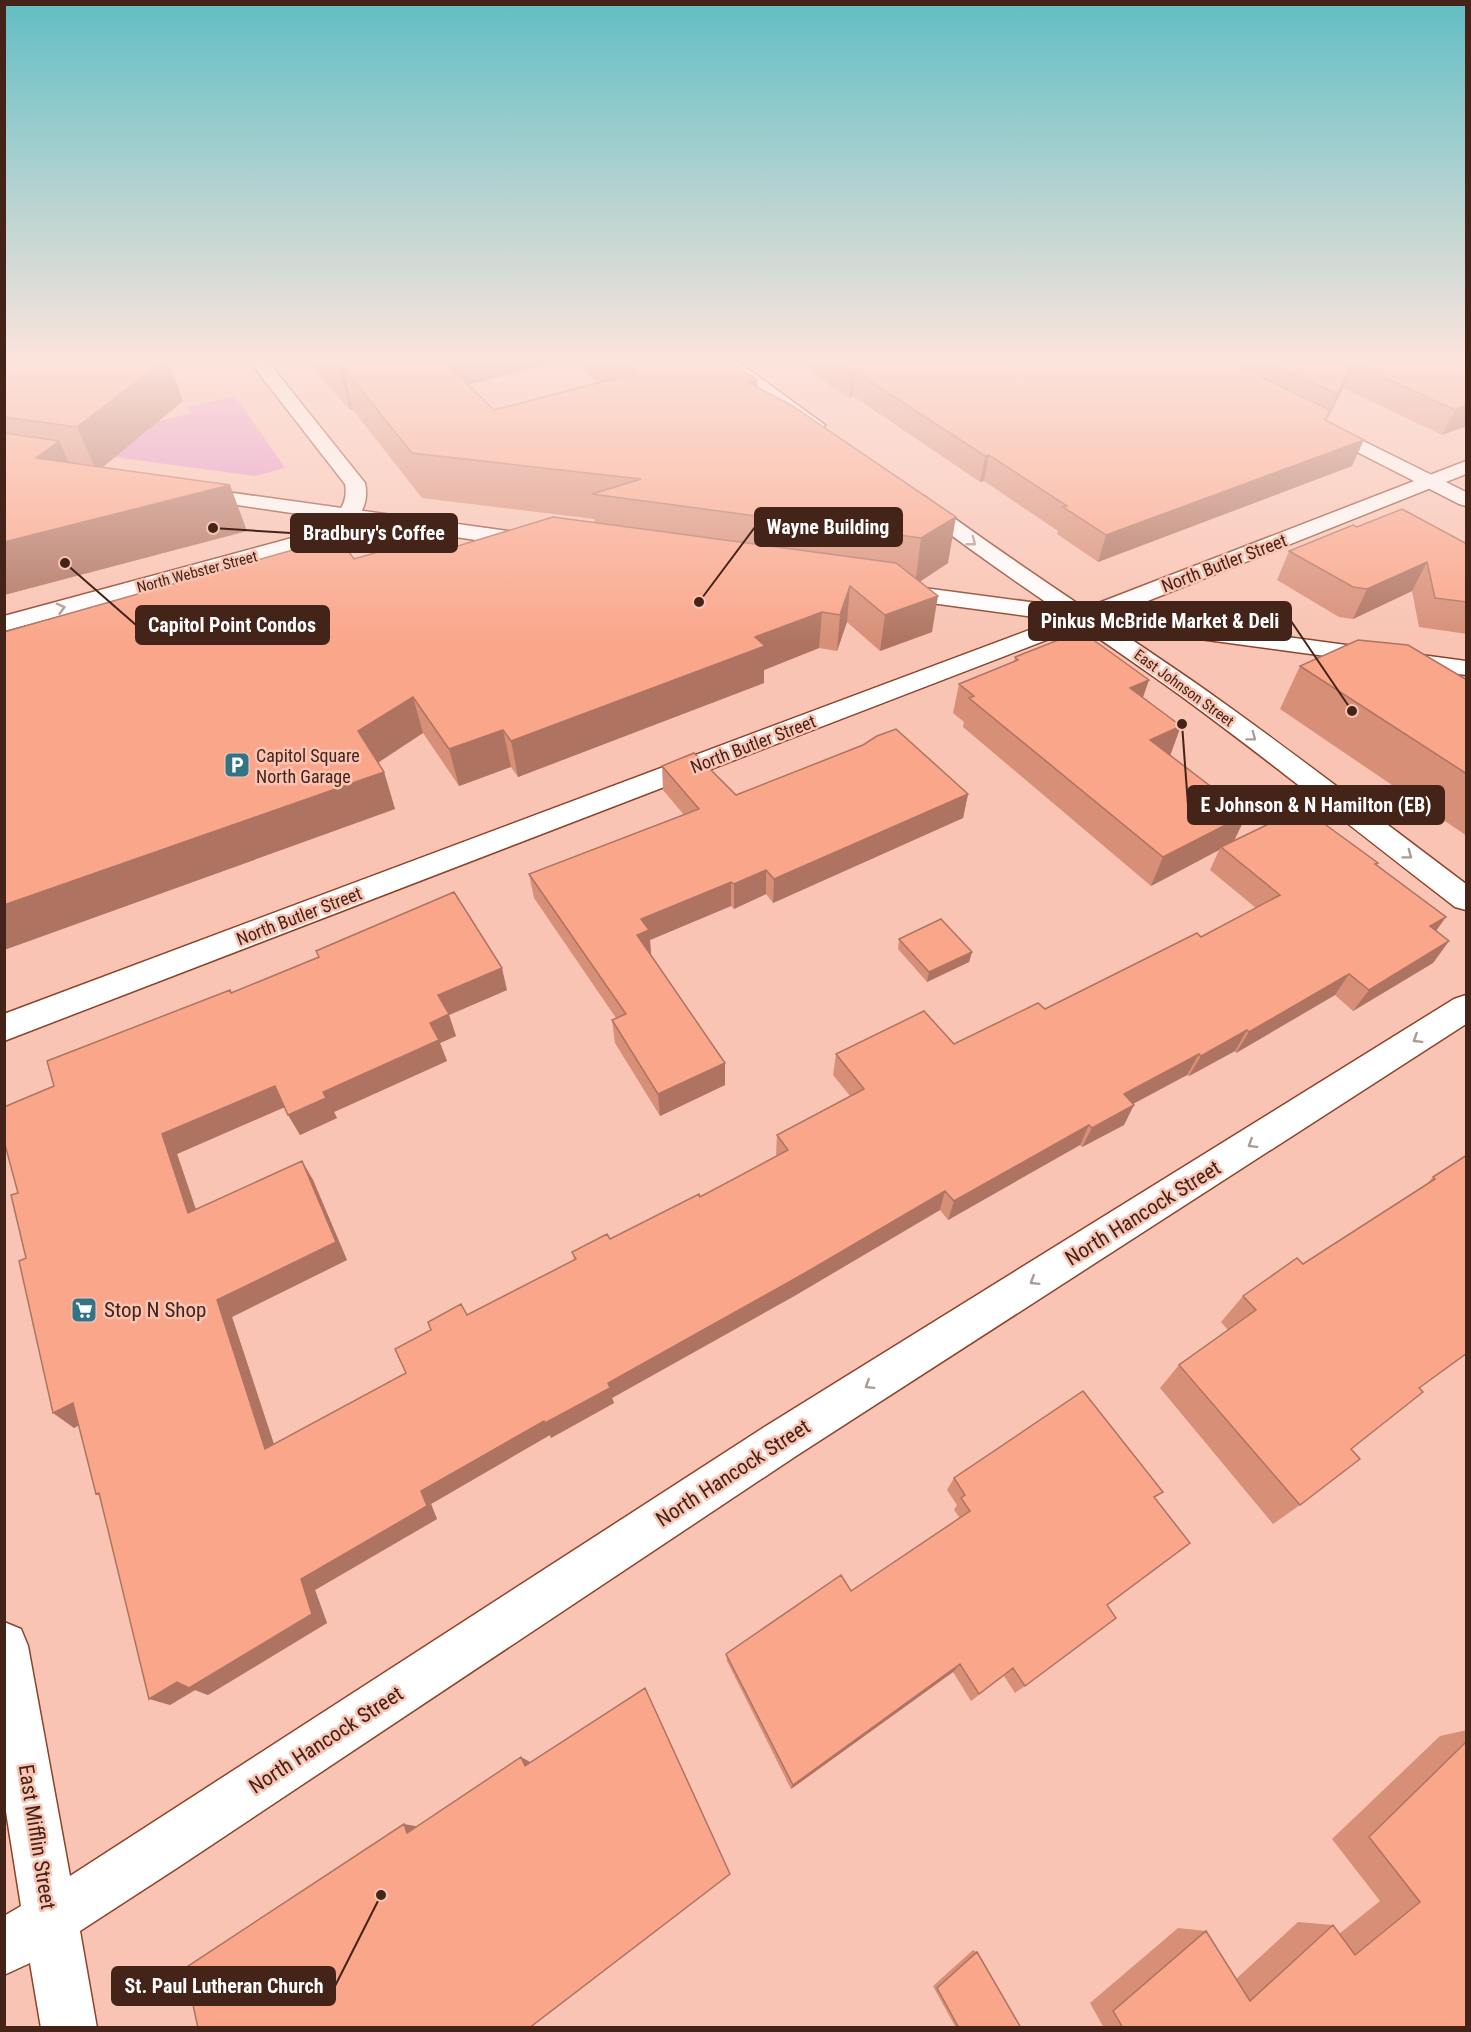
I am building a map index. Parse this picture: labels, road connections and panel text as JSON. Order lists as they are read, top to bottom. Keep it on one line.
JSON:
{"streets":{"street":["North Butler Street","North Webster Street","East Johnson Street","North Hancock Street","East Mifflin Street"]},"crossings":[["North Butler Street","East Johnson Street"],["North Hancock Street","East Mifflin Street"]],"one_way":["East Johnson Street","North Hancock Street"],"places":{"other":["Bradbury's Coffee","Capitol Point Condos","Wayne Building","Pinkus McBride Market & Deli","E Johnson & N Hamilton (EB)","St. Paul Lutheran Church"],"parking":["Capitol Square North Garage"],"supermarket":["Stop N Shop"]}}
